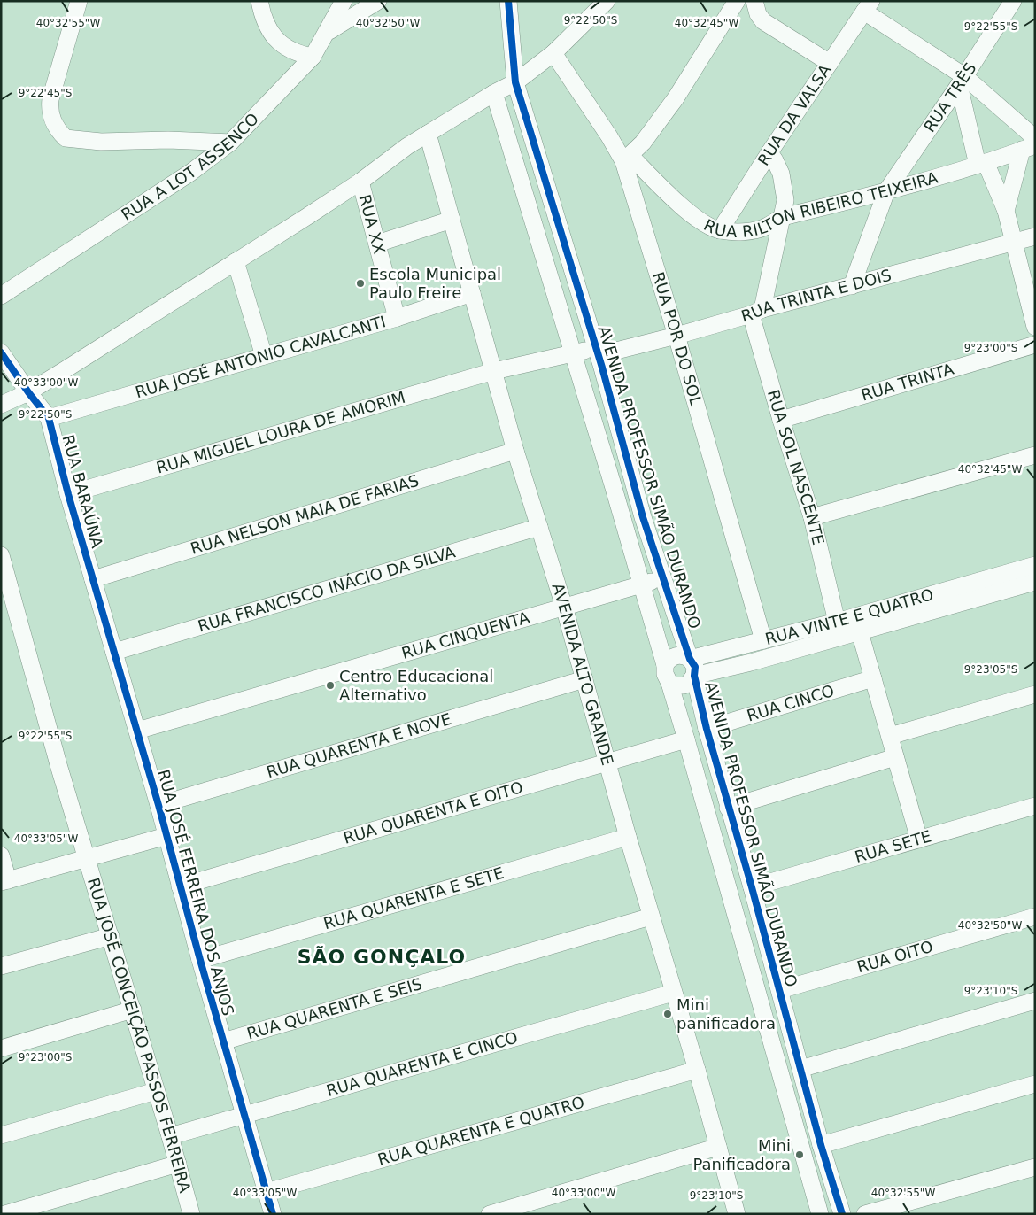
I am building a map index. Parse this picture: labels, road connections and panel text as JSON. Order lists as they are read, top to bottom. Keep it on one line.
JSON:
{"streets":{"street":["RUA TRÊS","RUA DA VALSA","RUA A LOT ASSENCO","RUA RILTON RIBEIRO TEIXEIRA","RUA XX","RUA TRINTA E DOIS","RUA POR DO SOL","RUA JOSÉ ANTONIO CAVALCANTI","RUA TRINTA","RUA MIGUEL LOURA DE AMORIM","RUA SOL NASCENTE","AVENIDA PROFESSOR SIMÃO DURANDO","RUA BARAÚNA","RUA NELSON MAIA DE FARIAS","RUA FRANCISCO INÁCIO DA SILVA","RUA VINTE E QUATRO","RUA CINQUENTA","AVENIDA ALTO GRANDE","RUA CINCO","RUA QUARENTA E NOVE","RUA QUARENTA E OITO","RUA SETE","RUA JOSÉ FERREIRA DOS ANJOS","RUA QUARENTA E SETE","RUA OITO","RUA QUARENTA E SEIS","RUA JOSÉ CONCEIÇÃO PASSOS FERREIRA","RUA QUARENTA E CINCO","RUA QUARENTA E QUATRO"]},"crossings":[["RUA TRÊS","RUA RILTON RIBEIRO TEIXEIRA"],["RUA TRÊS","RUA TRINTA E DOIS"],["RUA DA VALSA","RUA RILTON RIBEIRO TEIXEIRA"],["RUA RILTON RIBEIRO TEIXEIRA","RUA POR DO SOL"],["RUA XX","RUA JOSÉ ANTONIO CAVALCANTI"],["RUA TRINTA E DOIS","RUA POR DO SOL"],["RUA TRINTA E DOIS","RUA MIGUEL LOURA DE AMORIM"],["RUA TRINTA E DOIS","RUA SOL NASCENTE"],["RUA TRINTA E DOIS","AVENIDA PROFESSOR SIMÃO DURANDO"],["RUA POR DO SOL","RUA VINTE E QUATRO"],["RUA JOSÉ ANTONIO CAVALCANTI","RUA BARAÚNA"],["RUA JOSÉ ANTONIO CAVALCANTI","AVENIDA ALTO GRANDE"],["RUA TRINTA","RUA SOL NASCENTE"],["RUA MIGUEL LOURA DE AMORIM","RUA BARAÚNA"],["RUA MIGUEL LOURA DE AMORIM","AVENIDA ALTO GRANDE"],["RUA SOL NASCENTE","RUA VINTE E QUATRO"],["AVENIDA PROFESSOR SIMÃO DURANDO","RUA VINTE E QUATRO"],["AVENIDA PROFESSOR SIMÃO DURANDO","RUA CINCO"],["AVENIDA PROFESSOR SIMÃO DURANDO","RUA SETE"],["AVENIDA PROFESSOR SIMÃO DURANDO","RUA OITO"],["RUA BARAÚNA","RUA NELSON MAIA DE FARIAS"],["RUA BARAÚNA","RUA JOSÉ FERREIRA DOS ANJOS"],["RUA NELSON MAIA DE FARIAS","AVENIDA ALTO GRANDE"],["RUA NELSON MAIA DE FARIAS","RUA JOSÉ FERREIRA DOS ANJOS"],["RUA FRANCISCO INÁCIO DA SILVA","AVENIDA ALTO GRANDE"],["RUA FRANCISCO INÁCIO DA SILVA","RUA JOSÉ FERREIRA DOS ANJOS"],["RUA CINQUENTA","AVENIDA ALTO GRANDE"],["RUA CINQUENTA","RUA JOSÉ FERREIRA DOS ANJOS"],["AVENIDA ALTO GRANDE","RUA QUARENTA E NOVE"],["AVENIDA ALTO GRANDE","RUA QUARENTA E OITO"],["AVENIDA ALTO GRANDE","RUA QUARENTA E SETE"],["AVENIDA ALTO GRANDE","RUA QUARENTA E SEIS"],["AVENIDA ALTO GRANDE","RUA QUARENTA E CINCO"],["AVENIDA ALTO GRANDE","RUA QUARENTA E QUATRO"],["RUA QUARENTA E NOVE","RUA JOSÉ FERREIRA DOS ANJOS"],["RUA QUARENTA E OITO","RUA JOSÉ FERREIRA DOS ANJOS"],["RUA JOSÉ FERREIRA DOS ANJOS","RUA QUARENTA E SETE"],["RUA JOSÉ FERREIRA DOS ANJOS","RUA QUARENTA E SEIS"],["RUA JOSÉ FERREIRA DOS ANJOS","RUA QUARENTA E CINCO"],["RUA JOSÉ FERREIRA DOS ANJOS","RUA QUARENTA E QUATRO"],["RUA JOSÉ CONCEIÇÃO PASSOS FERREIRA","RUA QUARENTA E CINCO"]],"districts":["SÃO GONÇALO"],"places":["Escola Municipal Paulo Freire","Centro Educacional Alternativo","Mini panificadora","Mini Panificadora"],"coordinates":["9°22'50\"S","40°32'55\"W","40°32'50\"W","40°32'45\"W","9°22'55\"S","9°22'45\"S","9°23'00\"S","40°33'00\"W","9°23'05\"S","40°33'05\"W","9°23'10\"S"]}
